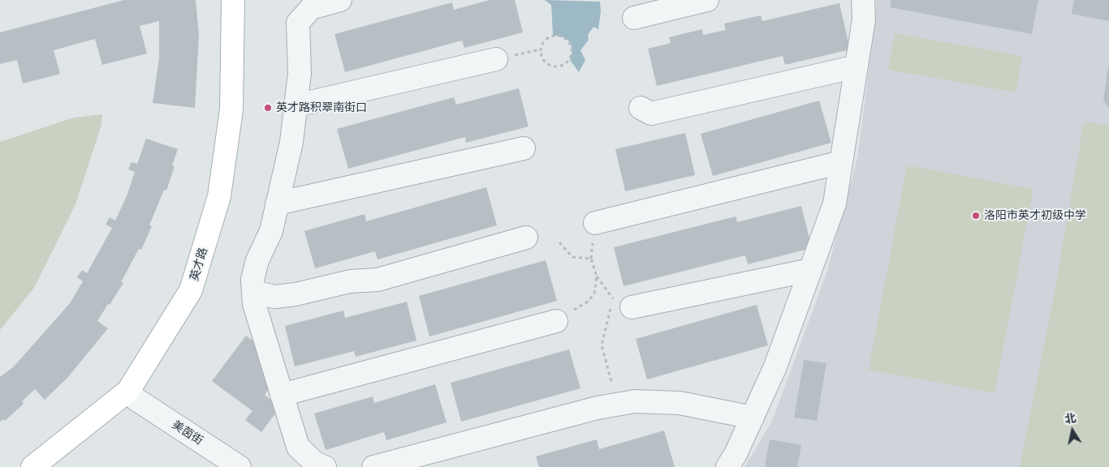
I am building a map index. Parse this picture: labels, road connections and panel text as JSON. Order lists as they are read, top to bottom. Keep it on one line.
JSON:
{"streets":{"main road":["英才路"],"street":["美茵街"]},"crossings":[["英才路","美茵街"]],"places":["英才路积翠南街口","洛阳市英才初级中学"],"north":"top"}
